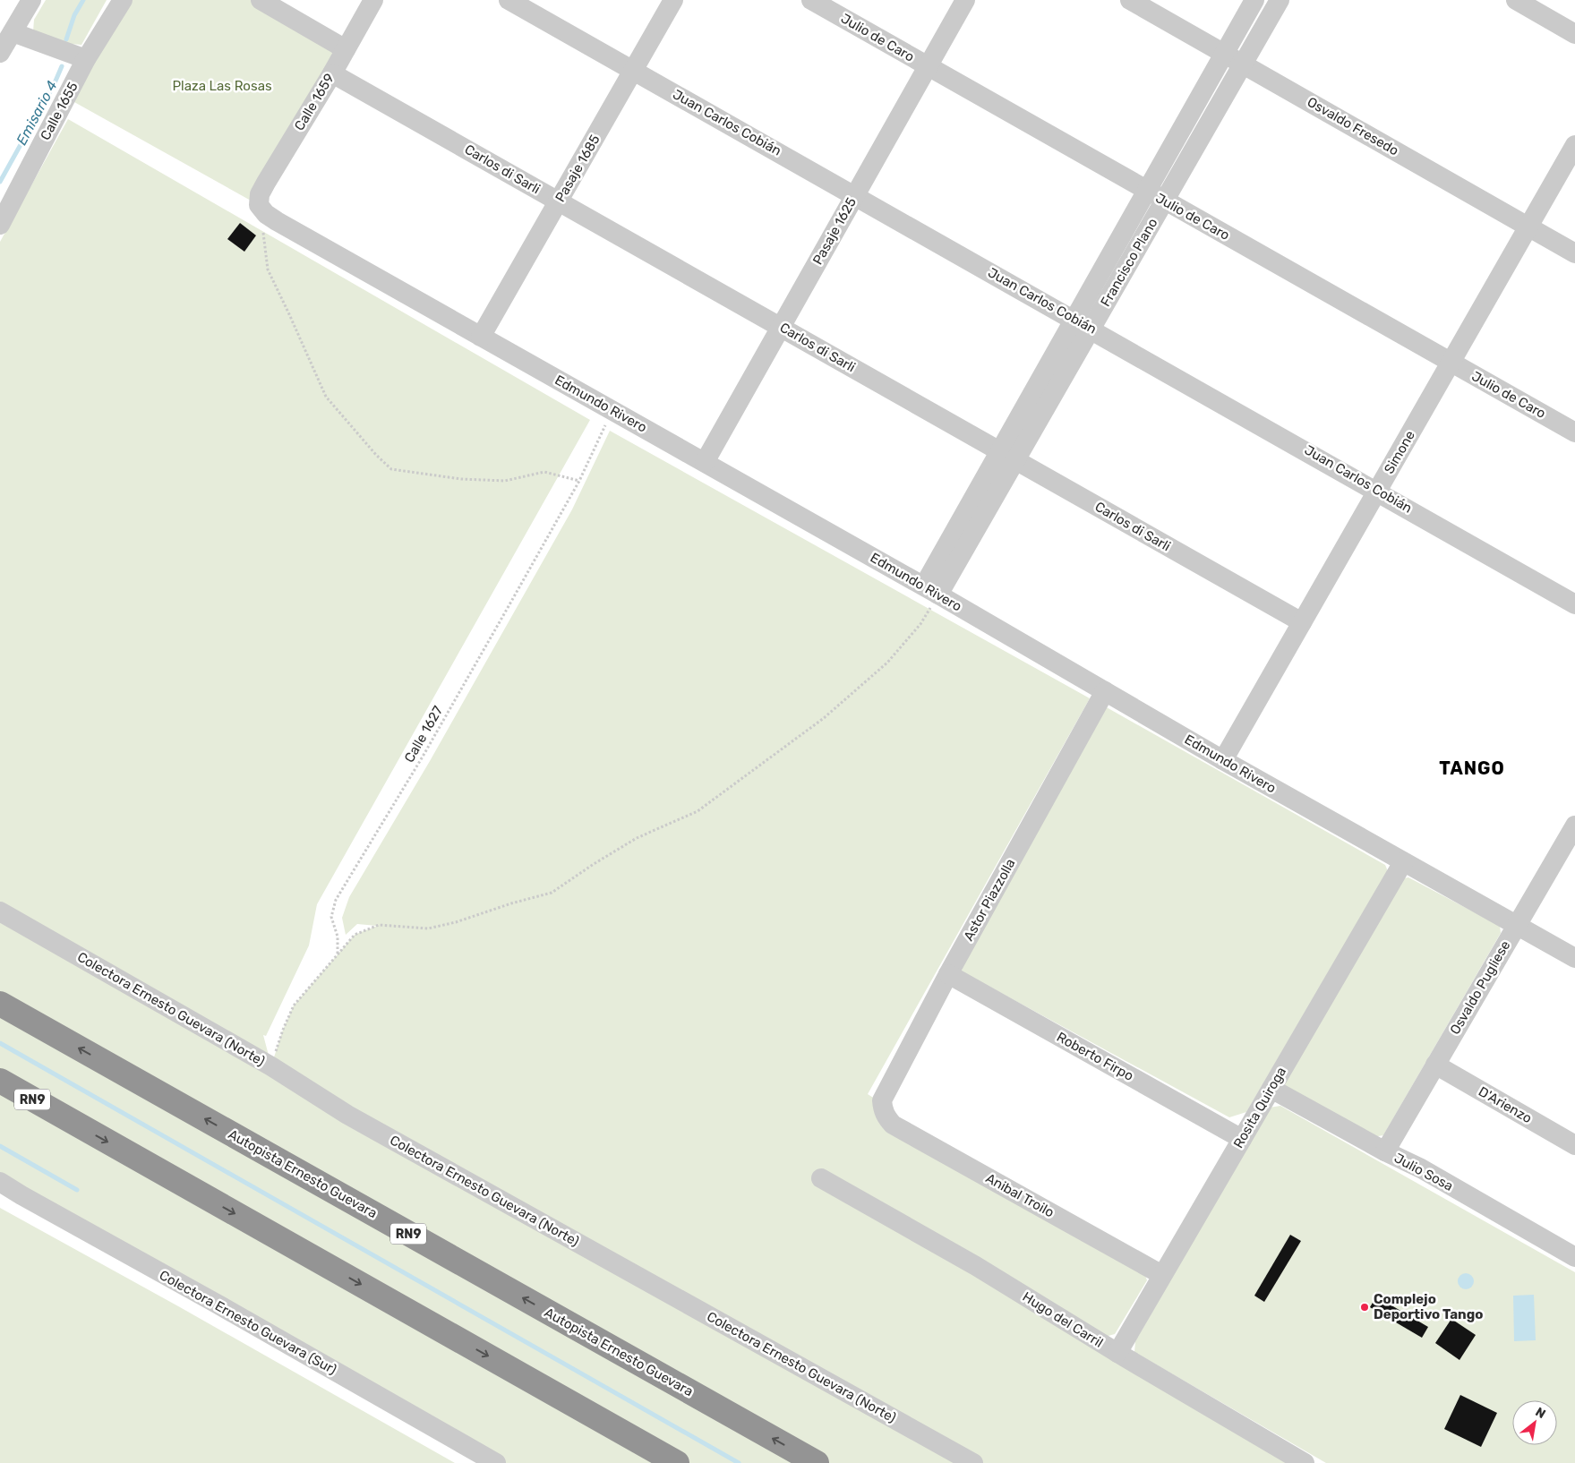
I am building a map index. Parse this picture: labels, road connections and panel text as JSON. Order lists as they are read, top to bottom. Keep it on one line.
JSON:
{"streets":{"highway":["RN9","Autopista Ernesto Guevara"],"street":["Julio de Caro","Calle 1659","Calle 1655","Juan Carlos Cobián","Osvaldo Fresedo","Pasaje 1685","Carlos di Sarli","Pasaje 1625","Francisco Plano","Edmundo Rivero","Simone","Astor Piazzolla","Osvaldo Pugliese","Colectora Ernesto Guevara (Norte)","Roberto Firpo","D'Arienzo","Rosita Quiroga","Julio Sosa","Anibal Troilo","Hugo del Carril","Colectora Ernesto Guevara (Sur)"],"path":["Calle 1627"]},"crossings":[["Julio de Caro","Pasaje 1625"],["Julio de Caro","Francisco Plano"],["Julio de Caro","Simone"],["Calle 1659","Carlos di Sarli"],["Calle 1659","Edmundo Rivero"],["Juan Carlos Cobián","Pasaje 1685"],["Juan Carlos Cobián","Pasaje 1625"],["Juan Carlos Cobián","Francisco Plano"],["Juan Carlos Cobián","Simone"],["Osvaldo Fresedo","Francisco Plano"],["Osvaldo Fresedo","Simone"],["Pasaje 1685","Carlos di Sarli"],["Pasaje 1685","Edmundo Rivero"],["Carlos di Sarli","Pasaje 1625"],["Carlos di Sarli","Francisco Plano"],["Carlos di Sarli","Simone"],["Pasaje 1625","Edmundo Rivero"],["Francisco Plano","Edmundo Rivero"],["Edmundo Rivero","Simone"],["Edmundo Rivero","Calle 1627"],["Edmundo Rivero","Astor Piazzolla"],["Edmundo Rivero","Osvaldo Pugliese"],["Edmundo Rivero","Rosita Quiroga"],["Astor Piazzolla","Roberto Firpo"],["Astor Piazzolla","Anibal Troilo"],["Osvaldo Pugliese","D'Arienzo"],["Osvaldo Pugliese","Julio Sosa"],["Roberto Firpo","Rosita Quiroga"],["Rosita Quiroga","Julio Sosa"],["Rosita Quiroga","Anibal Troilo"],["Rosita Quiroga","Hugo del Carril"]],"districts":["TANGO"],"water":["Emisario 4"],"parks":["Plaza Las Rosas"],"places":["Complejo Deportivo Tango"],"north":"top right"}
